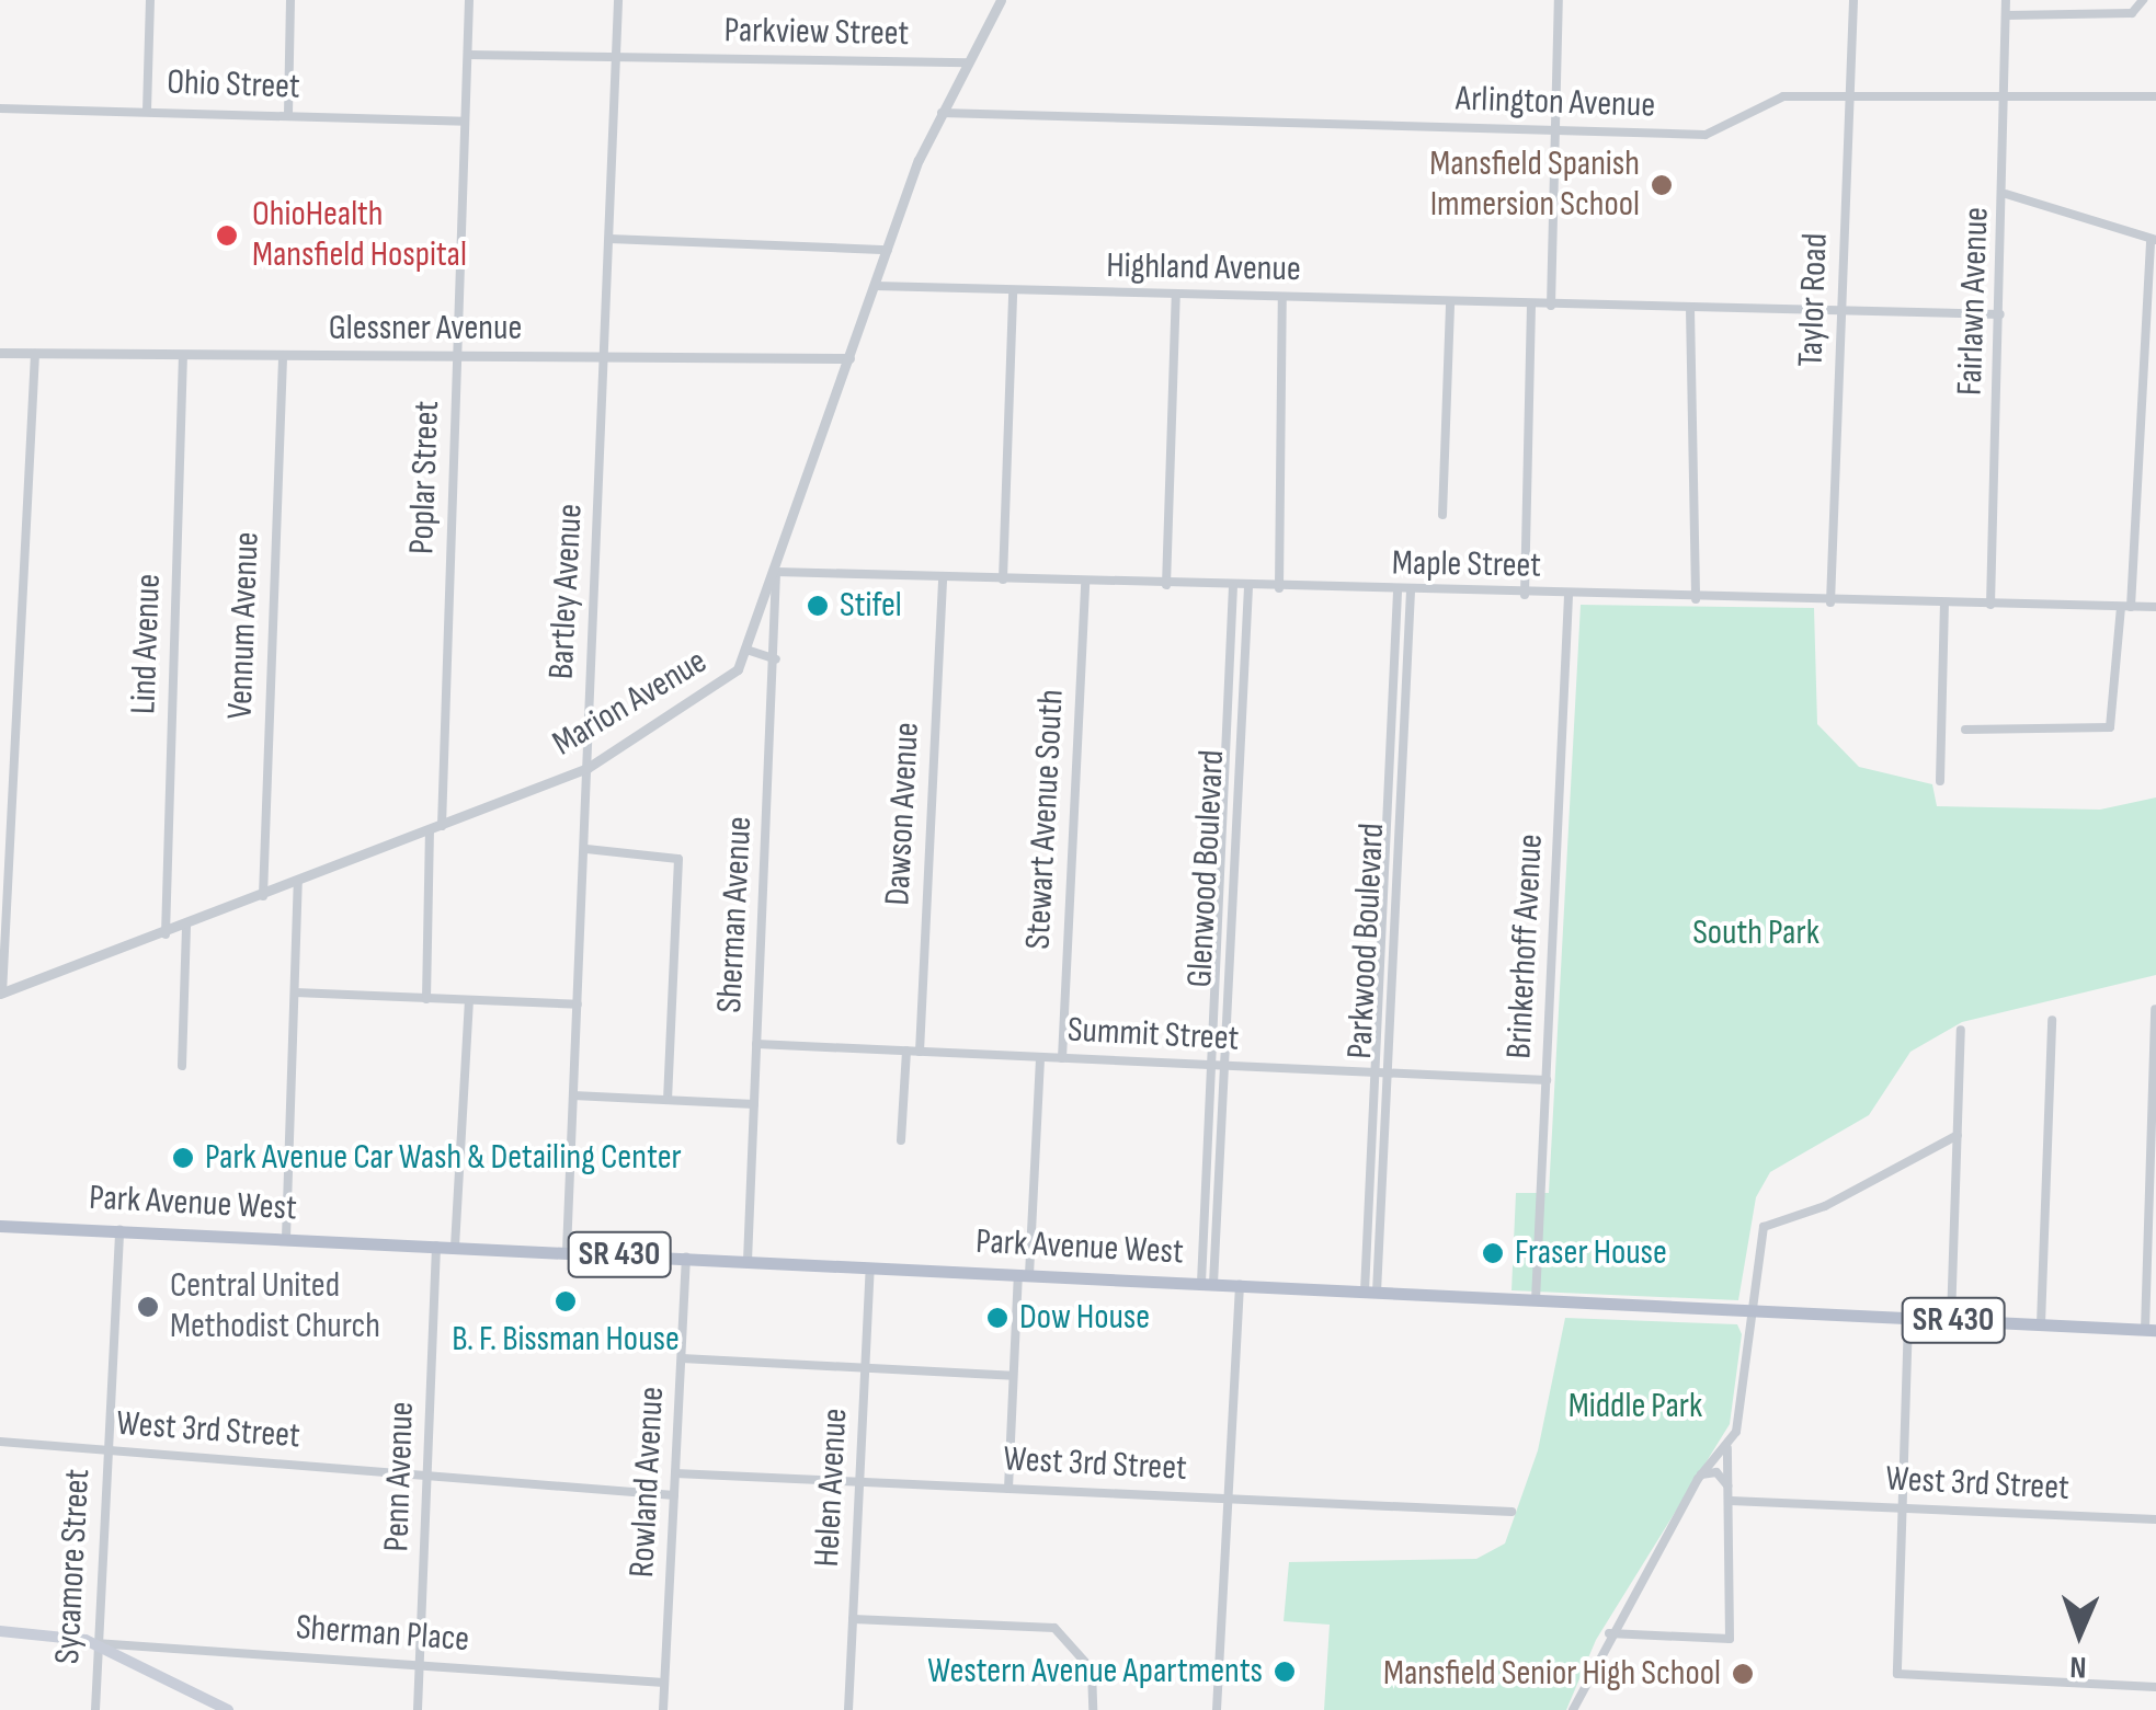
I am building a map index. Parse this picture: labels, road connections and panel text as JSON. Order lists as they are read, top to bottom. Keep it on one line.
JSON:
{"streets":{"main road":["Park Avenue West","SR 430"],"street":["Parkview Street","Ohio Street","Arlington Avenue","Highland Avenue","Taylor Road","Fairlawn Avenue","Glessner Avenue","Poplar Street","Maple Street","Bartley Avenue","Vennum Avenue","Lind Avenue","Marion Avenue","Dawson Avenue","Stewart Avenue South","Glenwood Boulevard","Sherman Avenue","Parkwood Boulevard","Brinkerhoff Avenue","Summit Street","West 3rd Street","Penn Avenue","Rowland Avenue","Helen Avenue","Sycamore Street","Sherman Place"]},"crossings":[["Parkview Street","Poplar Street"],["Parkview Street","Bartley Avenue"],["Parkview Street","Marion Avenue"],["Ohio Street","Poplar Street"],["Arlington Avenue","Taylor Road"],["Arlington Avenue","Fairlawn Avenue"],["Arlington Avenue","Marion Avenue"],["Highland Avenue","Marion Avenue"],["Taylor Road","Maple Street"],["Fairlawn Avenue","Maple Street"],["Glessner Avenue","Poplar Street"],["Glessner Avenue","Bartley Avenue"],["Glessner Avenue","Vennum Avenue"],["Glessner Avenue","Lind Avenue"],["Glessner Avenue","Marion Avenue"],["Poplar Street","Marion Avenue"],["Maple Street","Marion Avenue"],["Maple Street","Dawson Avenue"],["Maple Street","Stewart Avenue South"],["Maple Street","Glenwood Boulevard"],["Maple Street","Sherman Avenue"],["Maple Street","Parkwood Boulevard"],["Maple Street","Brinkerhoff Avenue"],["Bartley Avenue","Marion Avenue"],["Bartley Avenue","Park Avenue West"],["Vennum Avenue","Marion Avenue"],["Lind Avenue","Marion Avenue"],["Marion Avenue","Sherman Avenue"],["Dawson Avenue","Summit Street"],["Stewart Avenue South","Summit Street"],["Glenwood Boulevard","Summit Street"],["Glenwood Boulevard","Park Avenue West"],["Sherman Avenue","Summit Street"],["Sherman Avenue","Park Avenue West"],["Parkwood Boulevard","Summit Street"],["Parkwood Boulevard","Park Avenue West"],["Brinkerhoff Avenue","Summit Street"],["Brinkerhoff Avenue","Park Avenue West"],["Park Avenue West","Penn Avenue"],["Park Avenue West","Rowland Avenue"],["Park Avenue West","Helen Avenue"],["Park Avenue West","Sycamore Street"],["West 3rd Street","Penn Avenue"],["West 3rd Street","Rowland Avenue"],["West 3rd Street","Helen Avenue"],["West 3rd Street","Sycamore Street"],["Penn Avenue","Sherman Place"],["Rowland Avenue","Sherman Place"],["Sycamore Street","Sherman Place"]],"parks":["South Park","Middle Park"],"places":["Mansfield Spanish Immersion School","OhioHealth Mansfield Hospital","Stifel","Park Avenue Car Wash & Detailing Center","Fraser House","B. F. Bissman House","Central United Methodist Church","Dow House","Western Avenue Apartments","Mansfield Senior High School"],"north":"bottom"}
